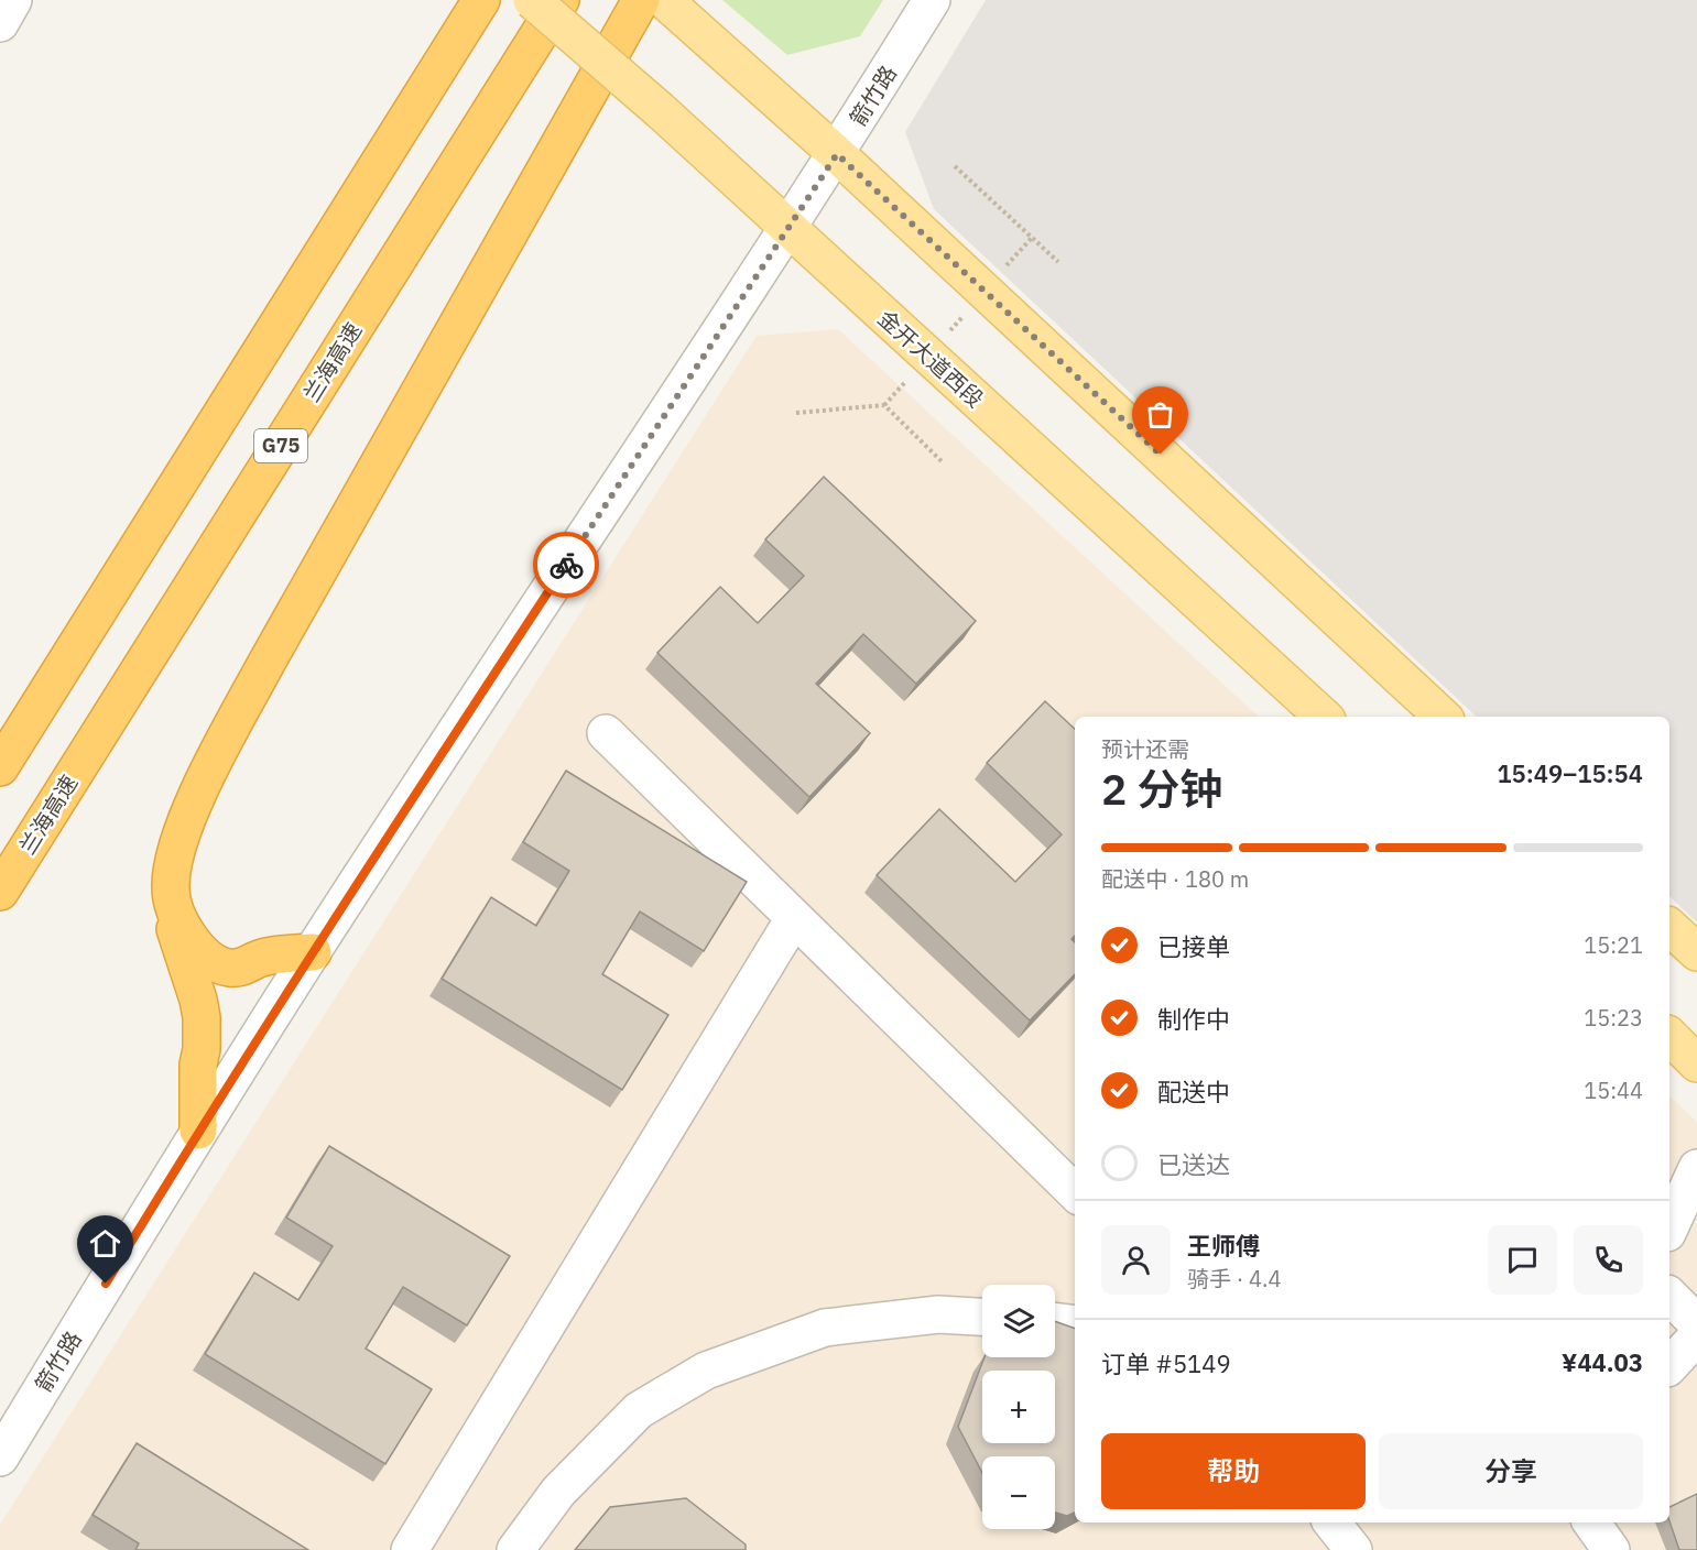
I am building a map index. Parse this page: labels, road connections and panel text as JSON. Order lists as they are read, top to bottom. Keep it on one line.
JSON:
{"streets":{"highway":["兰海高速","G75"],"main road":["金开大道西段"],"street":["箭竹路"]},"crossings":[["箭竹路","金开大道西段"]],"page":{"heading":["2 分钟","预计还需","15:49–15:54"],"panel":["王师傅","骑手 · 4.4","订单 #5149","¥44.03"],"bar":"配送中 · 180 m","list":[["已接单","15:21"],["制作中","15:23"],["配送中","15:44"],"已送达"],"map_buttons":["+","−"],"buttons":["帮助","分享"]}}
